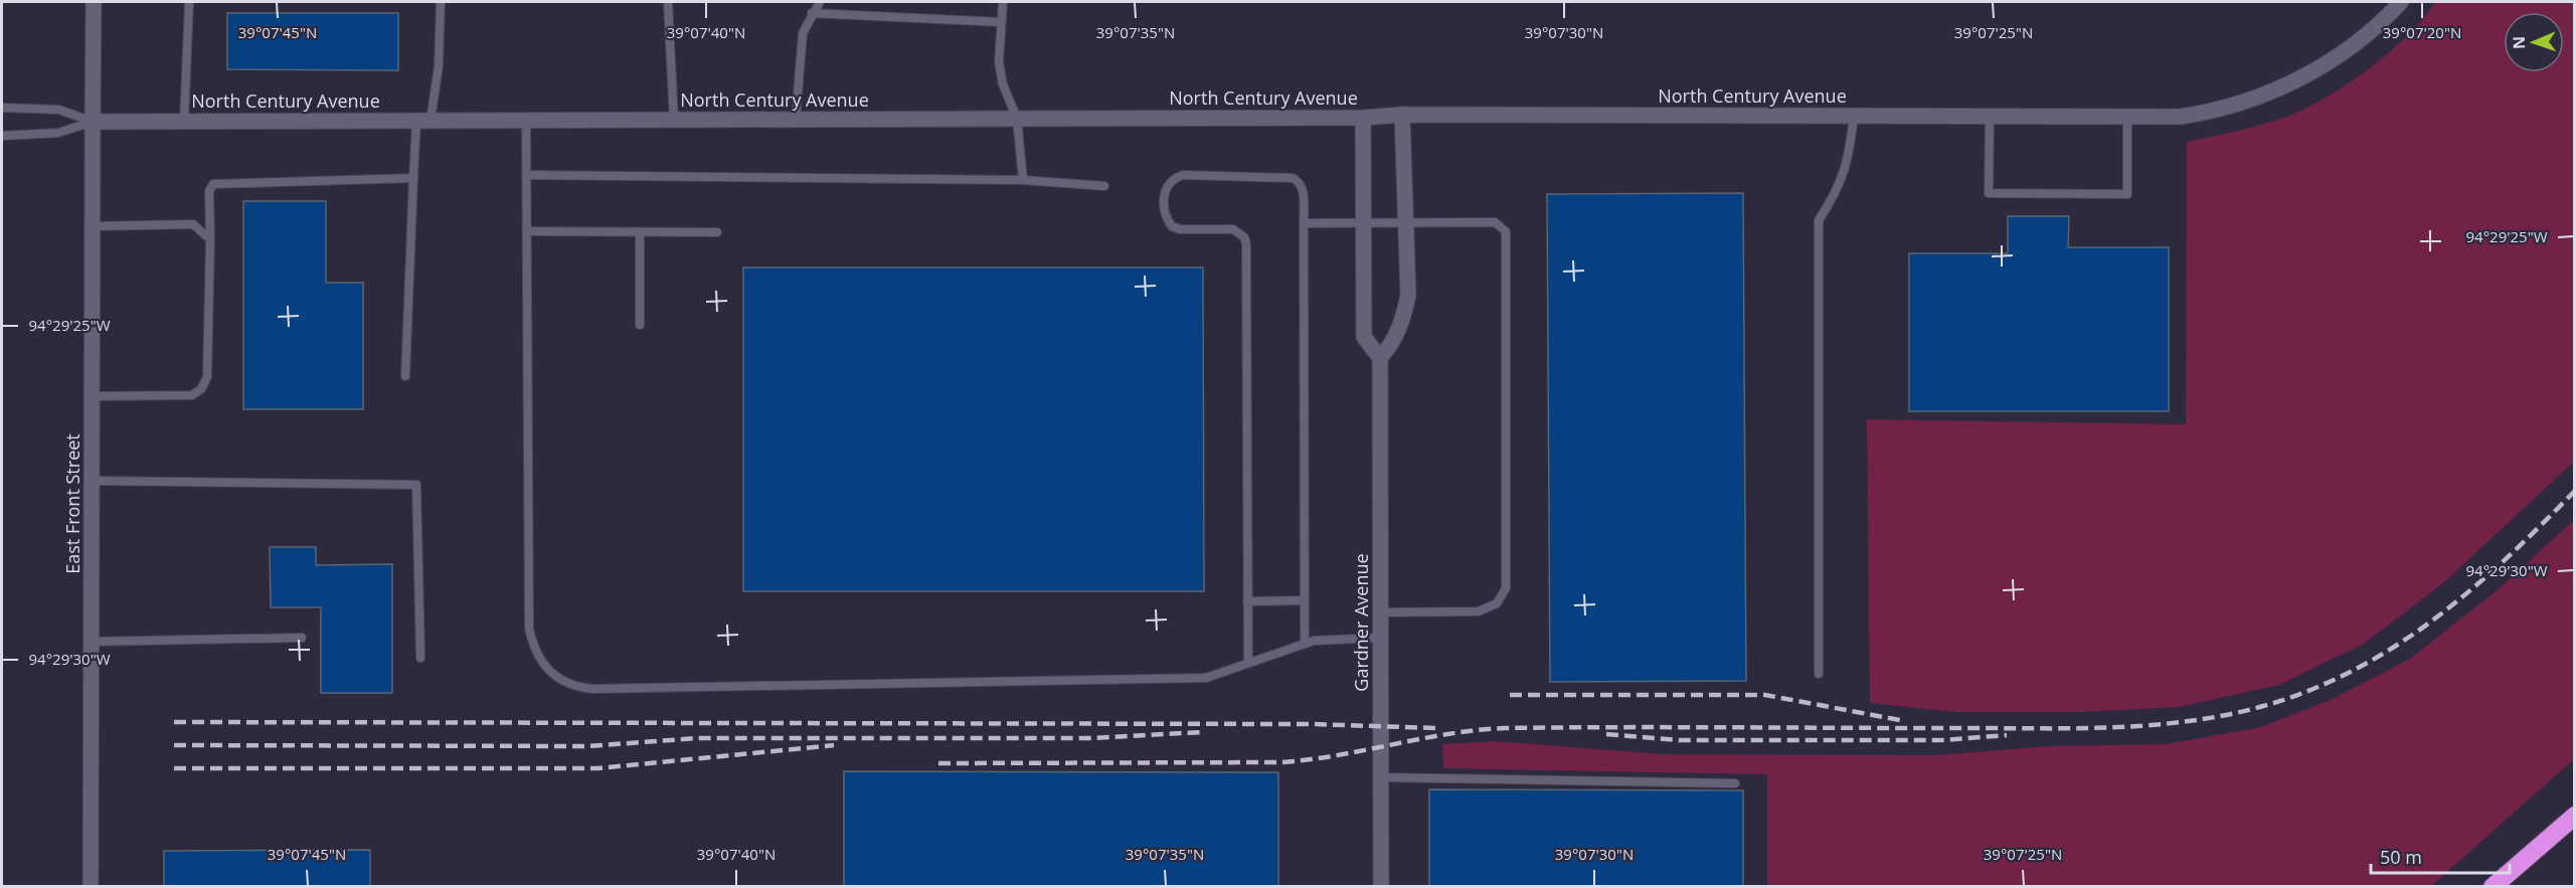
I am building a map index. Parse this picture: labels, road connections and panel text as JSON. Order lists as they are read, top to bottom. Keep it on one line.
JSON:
{"streets":{"street":["North Century Avenue","East Front Street","Gardner Avenue"]},"crossings":[["North Century Avenue","East Front Street"]],"scale_bar":"50 m","north":"left","coordinates":["39°07'45\"N","39°07'40\"N","39°07'35\"N","39°07'30\"N","39°07'25\"N","39°07'20\"N","94°29'25\"W","94°29'30\"W"]}
